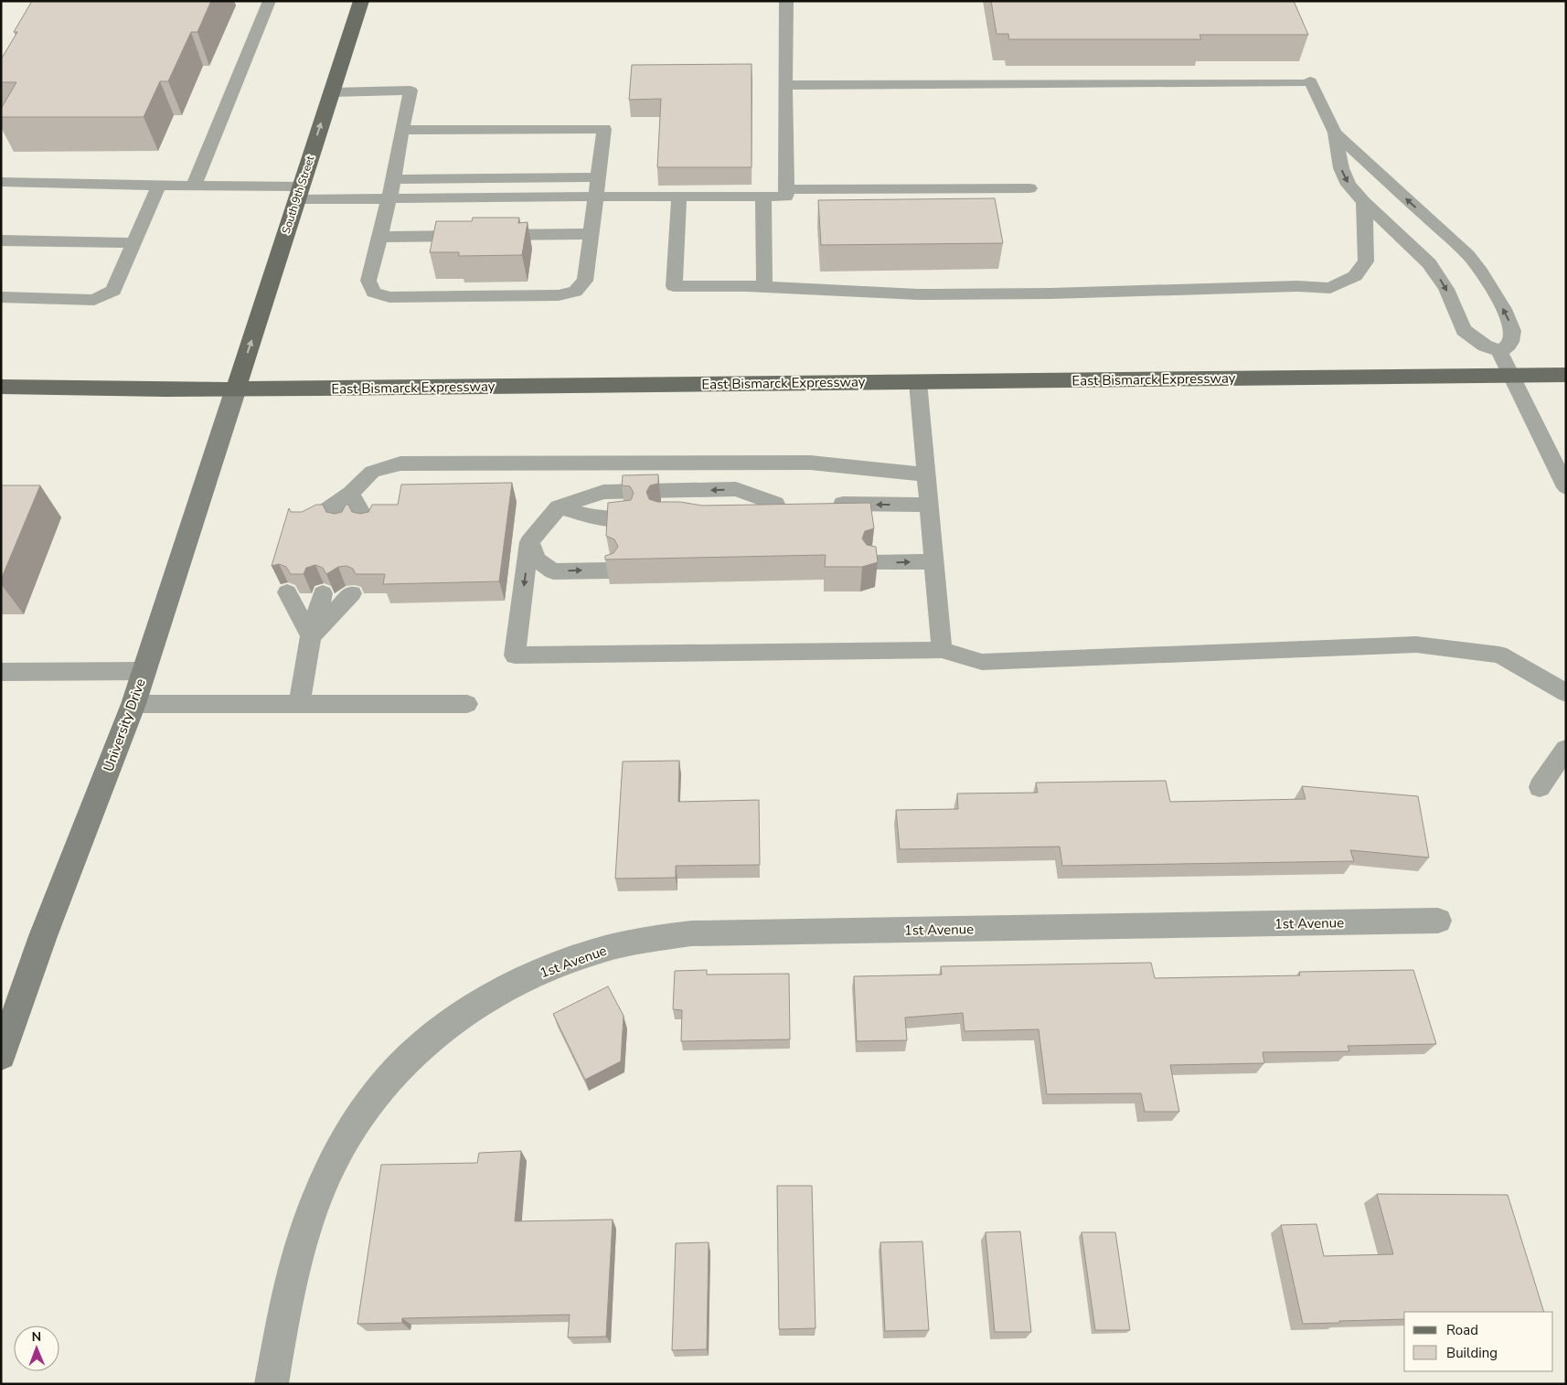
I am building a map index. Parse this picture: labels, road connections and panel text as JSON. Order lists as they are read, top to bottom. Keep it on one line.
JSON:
{"streets":{"main road":["South 9th Street","East Bismarck Expressway","University Drive"],"street":["1st Avenue"]},"crossings":[["South 9th Street","East Bismarck Expressway"],["South 9th Street","University Drive"],["East Bismarck Expressway","University Drive"]],"one_way":["South 9th Street"],"legend":["Road","Building"],"north":"top"}
